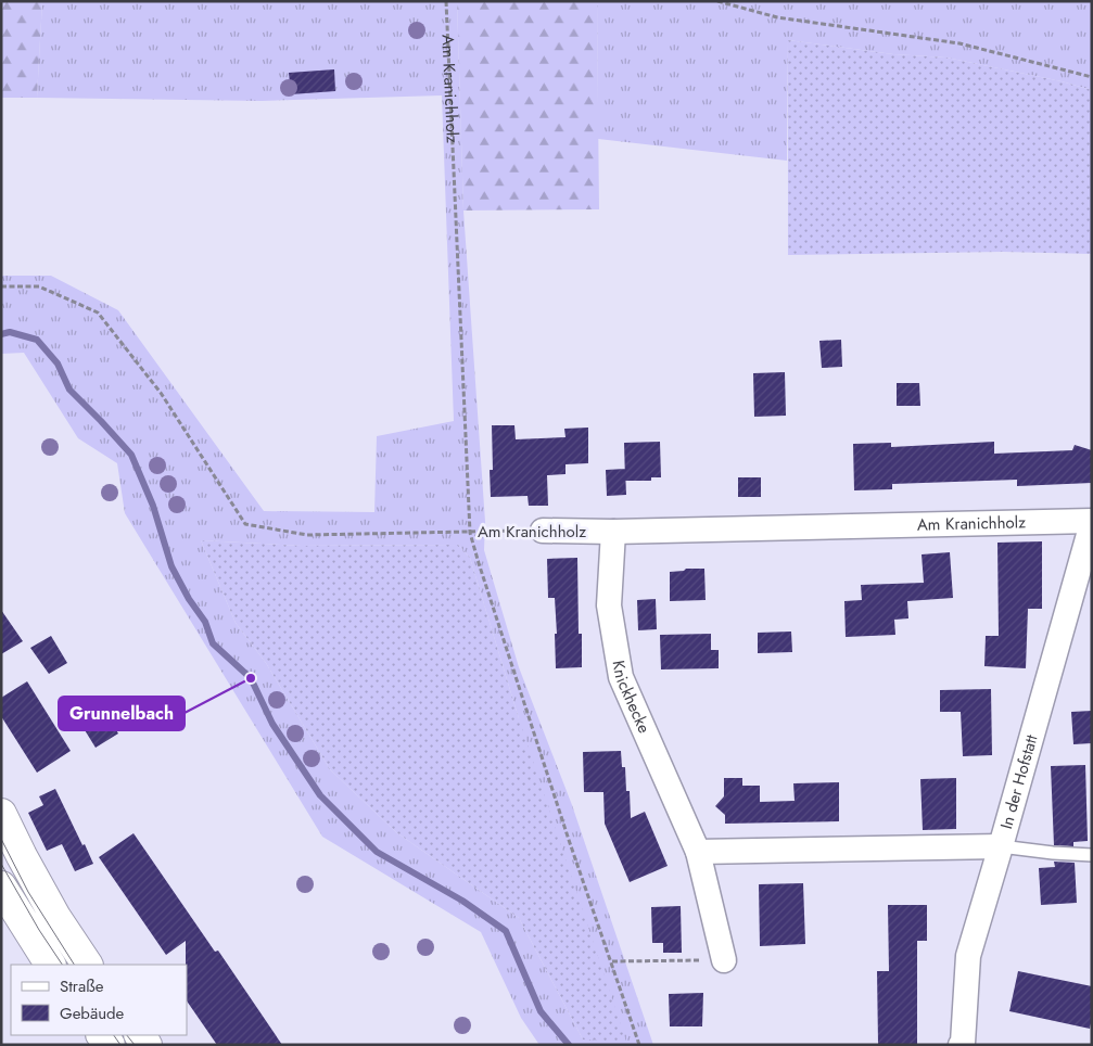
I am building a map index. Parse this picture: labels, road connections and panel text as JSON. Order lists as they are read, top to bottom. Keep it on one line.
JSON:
{"streets":{"street":["Am Kranichholz","Knickhecke","In der Hofstatt"]},"crossings":[["Am Kranichholz","Knickhecke"],["Am Kranichholz","In der Hofstatt"]],"places":["Grunnelbach"],"legend":["Straße","Gebäude"]}
